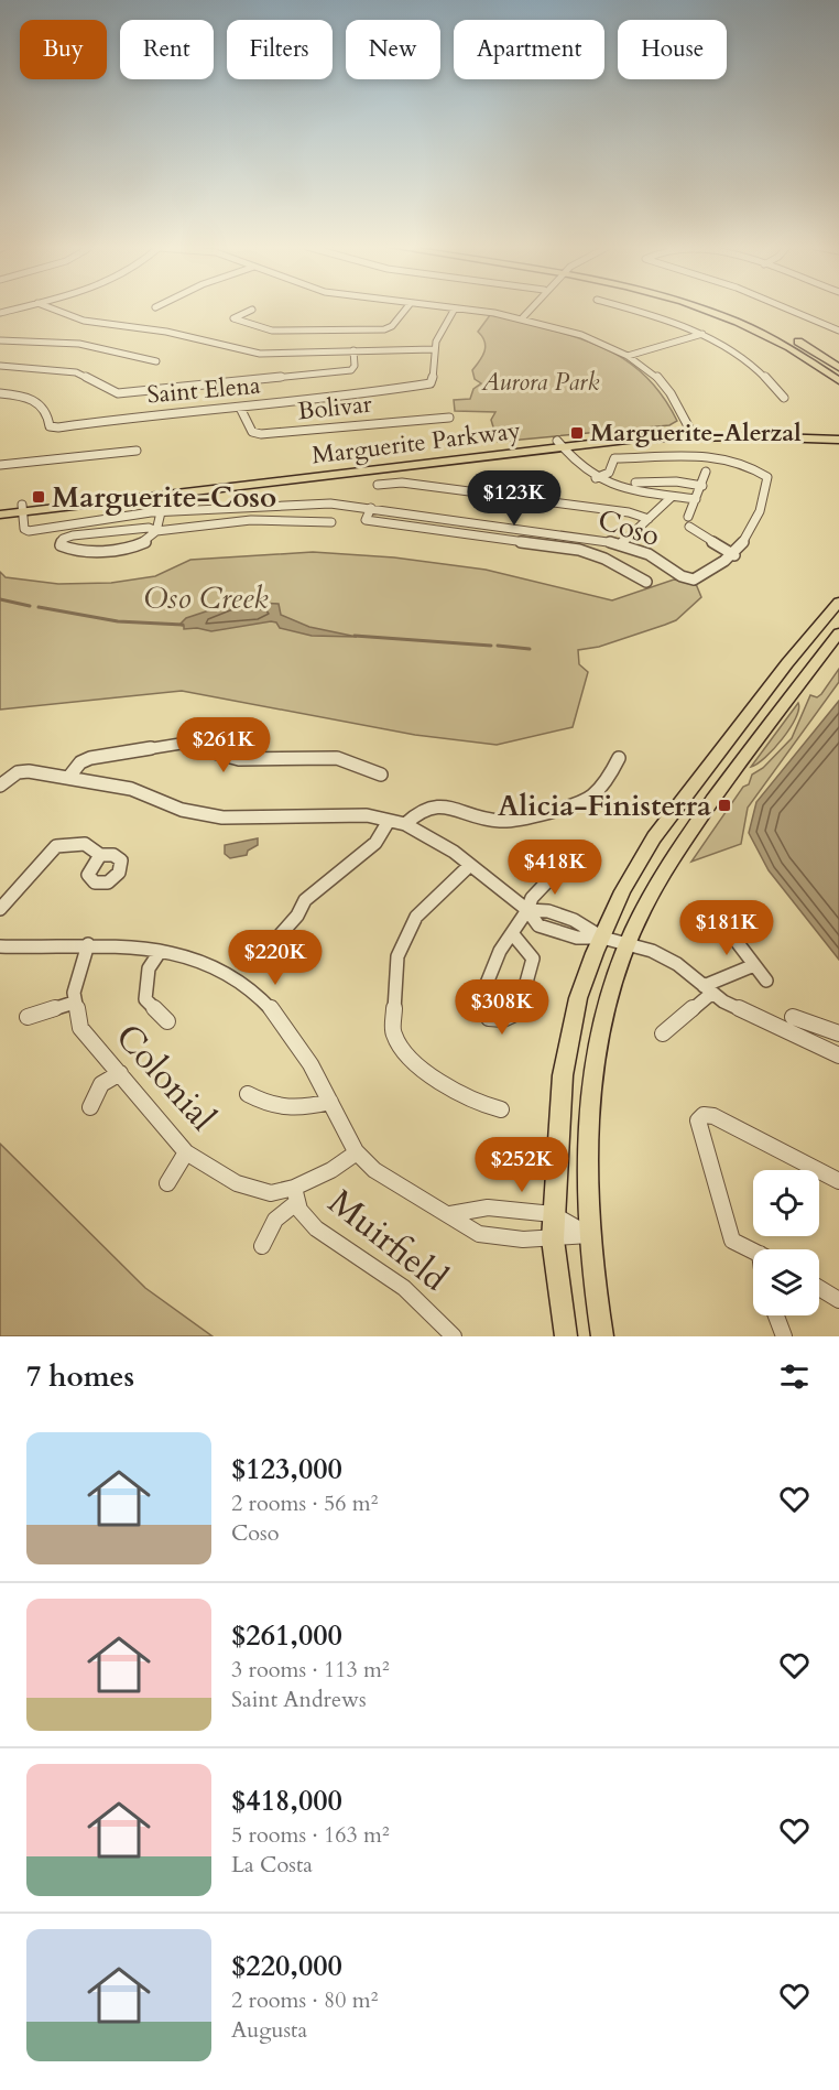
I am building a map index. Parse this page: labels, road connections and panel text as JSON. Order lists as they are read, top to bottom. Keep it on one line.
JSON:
{"streets":{"main road":["Marguerite Parkway"],"street":["Saint Elena","Bolivar","Coso","Colonial","Muirfield"]},"crossings":[["Saint Elena","Bolivar"],["Marguerite Parkway","Coso"],["Colonial","Muirfield"]],"water":["Oso Creek"],"parks":["Aurora Park"],"places":{"transit":["Marguerite-Alerzal","Marguerite-Coso","Alicia-Finisterra"]},"page":{"chip":["Buy","Rent","Filters","New","Apartment","House"],"price":["$123K","$261K","$418K","$181K","$220K","$308K","$252K"],"heading":"7 homes","list":[{"name":"$123,000","note":"2 rooms · 56 m² · Coso"},{"name":"$261,000","note":"3 rooms · 113 m² · Saint Andrews"},{"name":"$418,000","note":"5 rooms · 163 m² · La Costa"},{"name":"$220,000","note":"2 rooms · 80 m² · Augusta"}]}}
